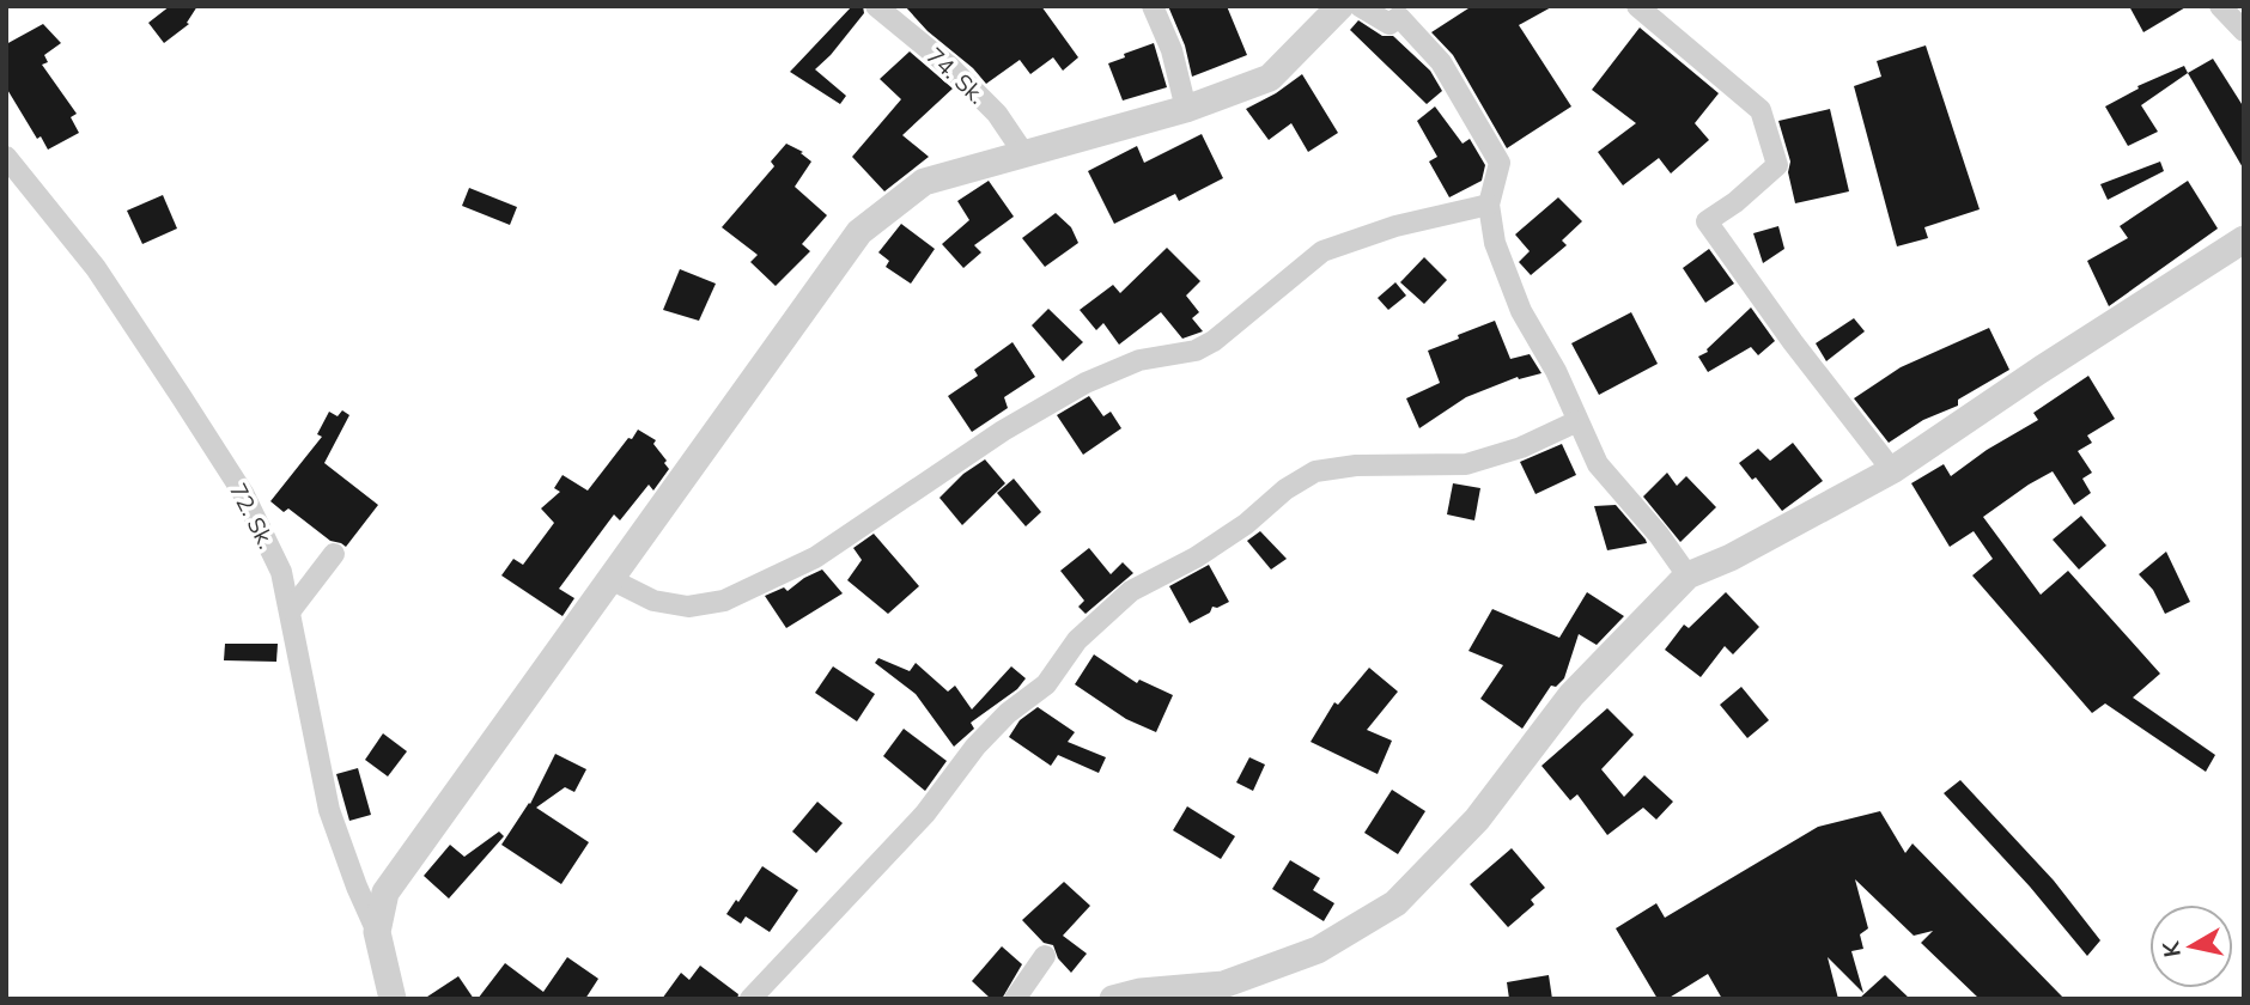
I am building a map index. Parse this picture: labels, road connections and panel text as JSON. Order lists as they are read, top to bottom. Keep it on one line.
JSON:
{"streets":{"street":["74. Sk.","72. Sk."]},"north":"left"}
